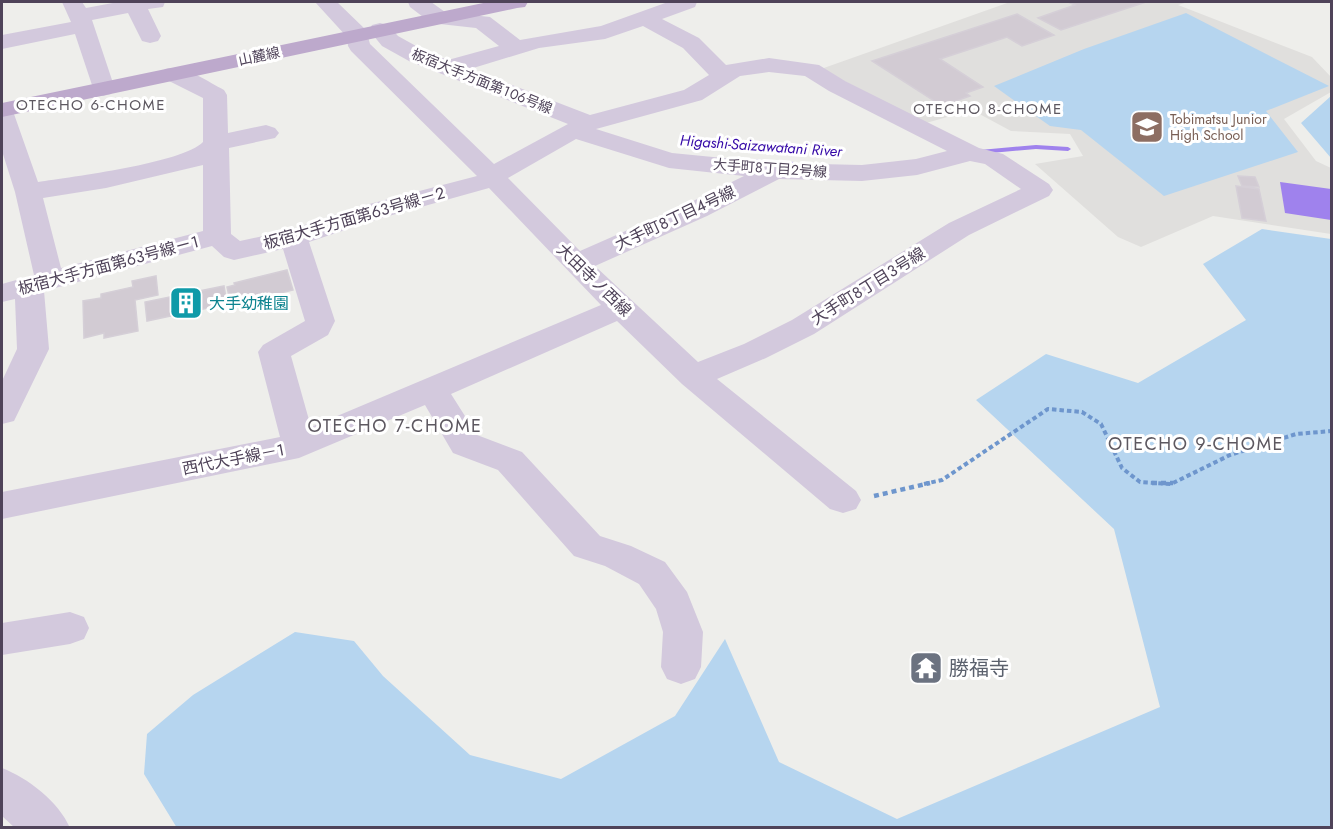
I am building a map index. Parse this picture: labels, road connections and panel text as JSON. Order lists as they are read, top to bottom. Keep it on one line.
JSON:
{"streets":{"main road":["山麓線"],"street":["板宿大手方面第１０６号線","大手町８丁目２号線","板宿大手方面第６３号線－２","大手町８丁目４号線","板宿大手方面第６３号線－１","大田寺ノ西線","大手町８丁目３号線","西代大手線－１"]},"crossings":[["山麓線","板宿大手方面第１０６号線"],["山麓線","大田寺ノ西線"],["板宿大手方面第１０６号線","大手町８丁目２号線"],["板宿大手方面第１０６号線","板宿大手方面第６３号線－２"],["板宿大手方面第１０６号線","大田寺ノ西線"],["大手町８丁目２号線","板宿大手方面第６３号線－２"],["大手町８丁目２号線","大手町８丁目４号線"],["大手町８丁目２号線","大手町８丁目３号線"],["板宿大手方面第６３号線－２","板宿大手方面第６３号線－１"],["板宿大手方面第６３号線－２","大田寺ノ西線"],["板宿大手方面第６３号線－２","大手町８丁目３号線"],["大手町８丁目４号線","大田寺ノ西線"],["大田寺ノ西線","大手町８丁目３号線"],["大田寺ノ西線","西代大手線－１"]],"districts":["OTECHO 6-CHOME","OTECHO 8-CHOME","OTECHO 7-CHOME","OTECHO 9-CHOME"],"water":["Higashi-Saizawatani River"],"places":{"school or university":["Tobimatsu Junior High School"],"building":["大手幼稚園"],"temple":["勝福寺"]}}
